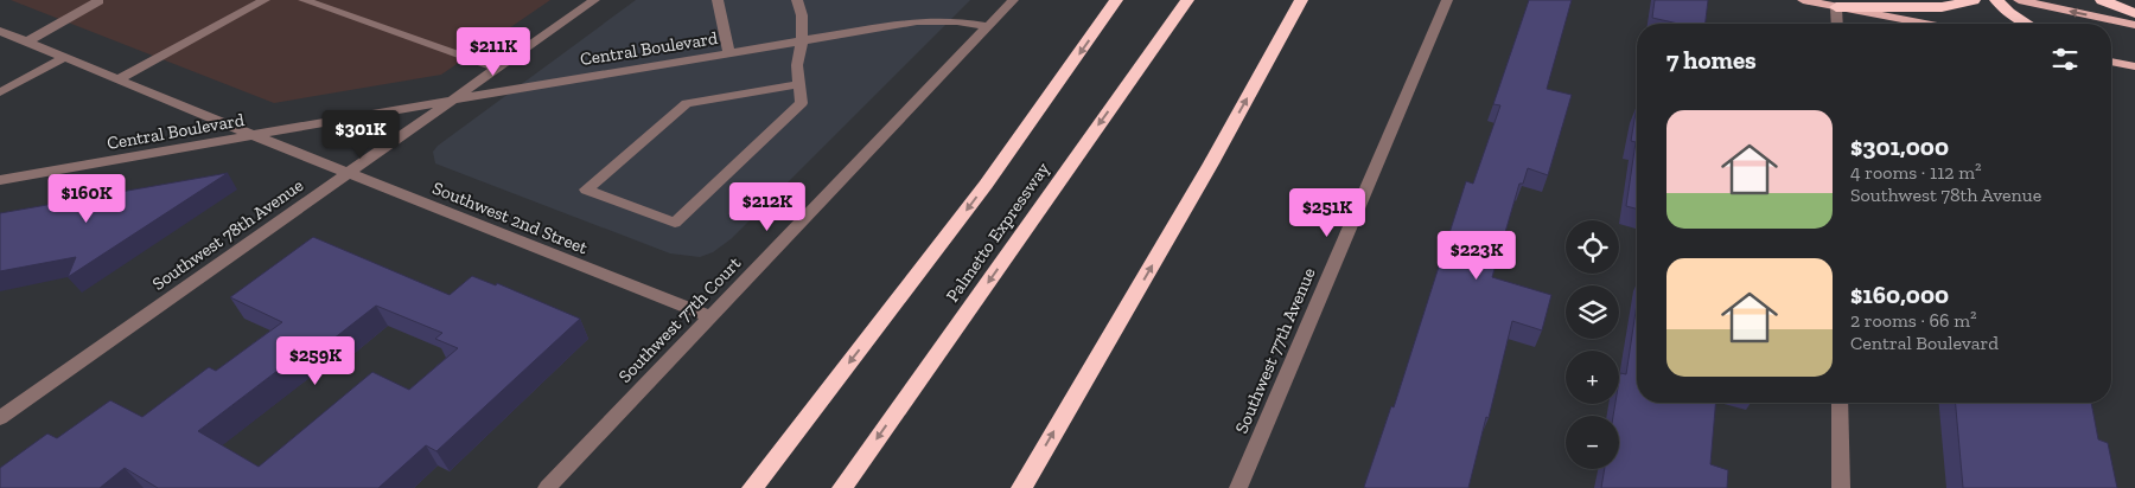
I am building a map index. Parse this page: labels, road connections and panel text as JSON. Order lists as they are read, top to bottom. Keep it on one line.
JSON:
{"streets":{"highway":["Palmetto Expressway"],"street":["Central Boulevard","Southwest 2nd Street","Southwest 78th Avenue","Southwest 77th Court","Southwest 77th Avenue"]},"crossings":[["Central Boulevard","Southwest 2nd Street"],["Central Boulevard","Southwest 78th Avenue"],["Central Boulevard","Southwest 77th Court"],["Southwest 2nd Street","Southwest 78th Avenue"],["Southwest 2nd Street","Southwest 77th Court"]],"page":{"heading":"7 homes","price":["$211K","$301K","$160K","$212K","$251K","$223K","$259K"],"list":[{"name":"$301,000","note":"4 rooms · 112 m² · Southwest 78th Avenue"},{"name":"$160,000","note":"2 rooms · 66 m² · Central Boulevard"}],"map_buttons":["+","−"]}}
